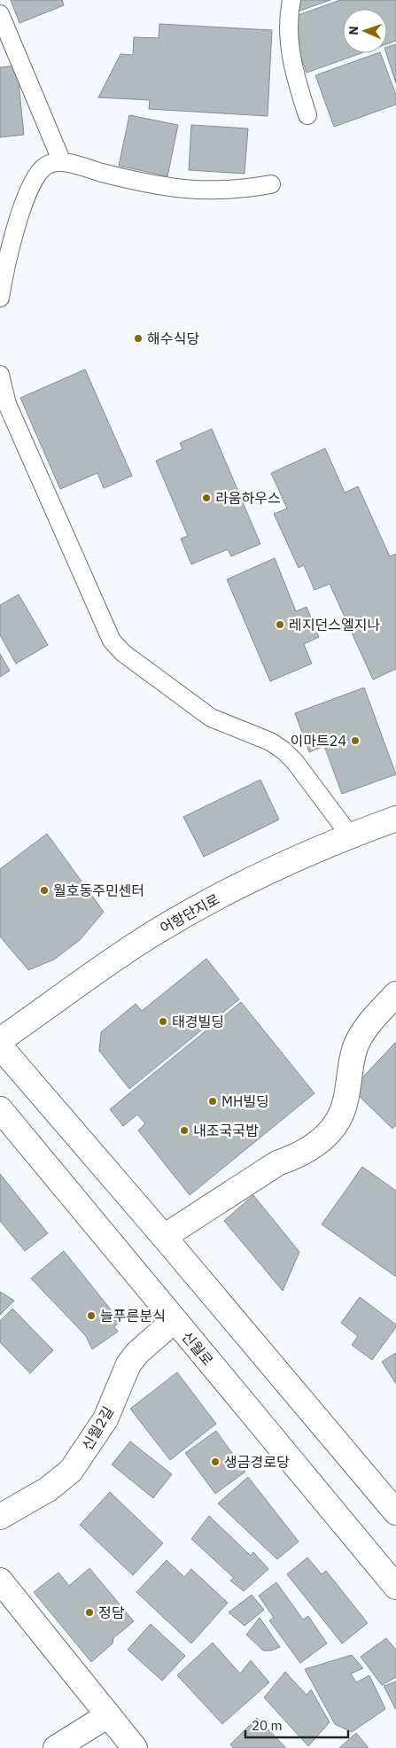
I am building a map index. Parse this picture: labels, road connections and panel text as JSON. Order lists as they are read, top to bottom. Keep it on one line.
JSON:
{"streets":{"street":["어항단지로","신월로","신월2길"]},"crossings":[["신월로","신월2길"]],"places":["해수식당","라움하우스","레지던스엘지나","이마트24","월호동주민센터","태경빌딩","MH빌딩","내조국국밥","늘푸른분식","생금경로당","정담"],"scale_bar":"20 m","north":"left"}
